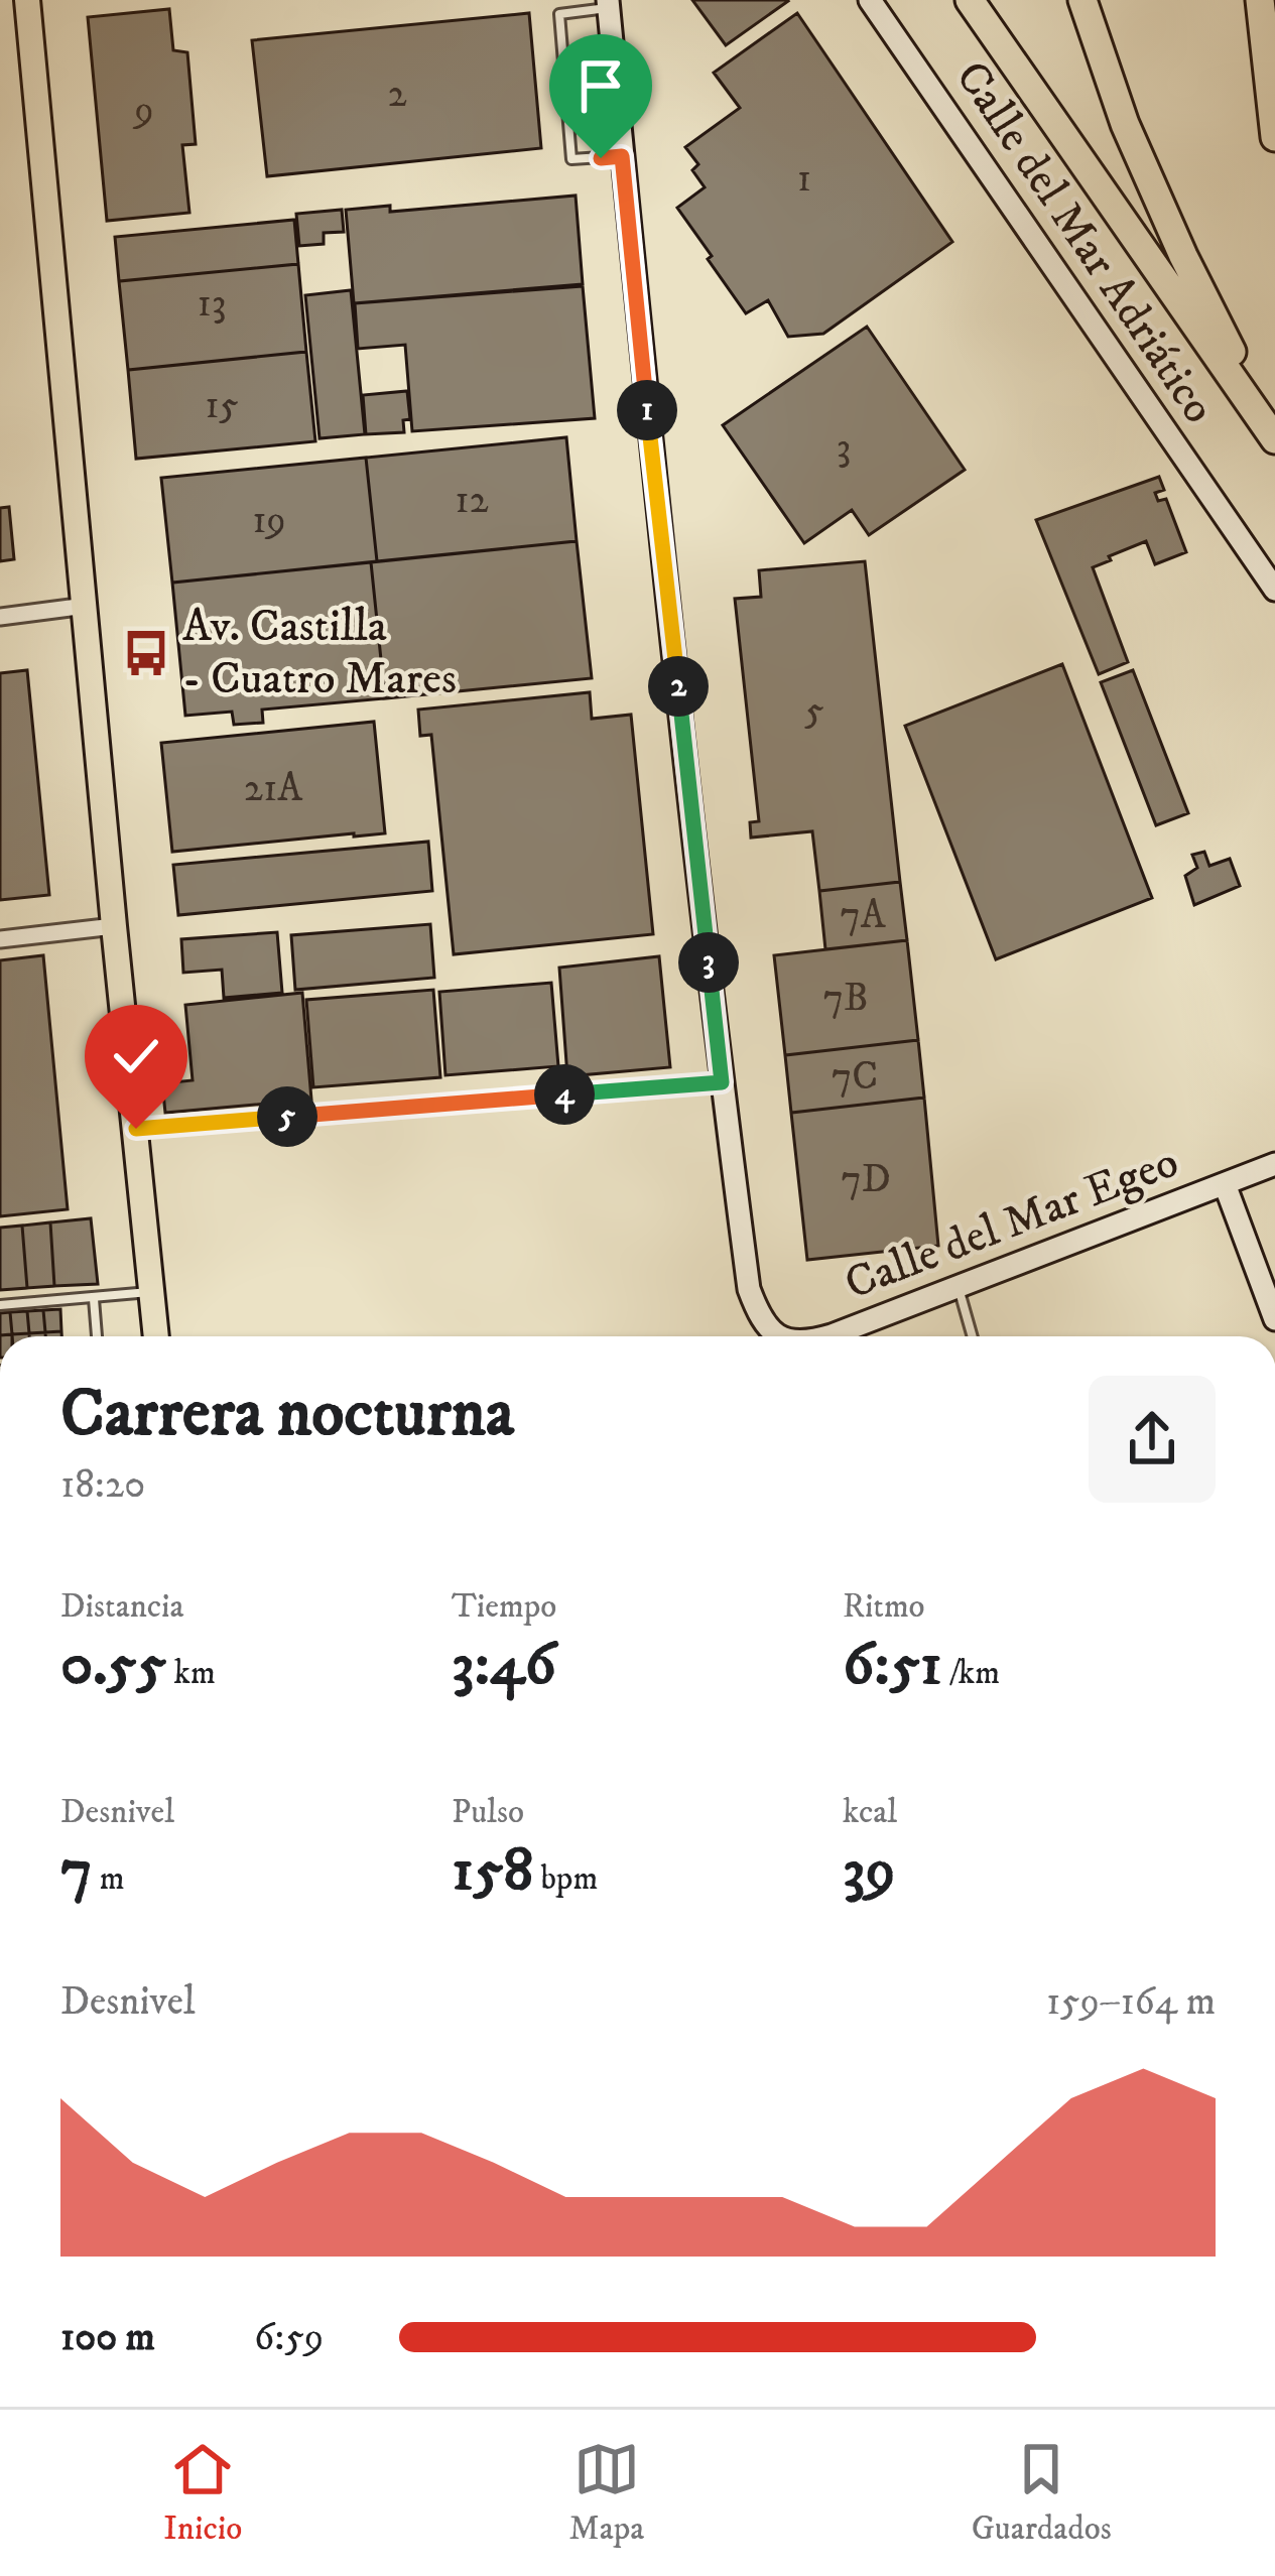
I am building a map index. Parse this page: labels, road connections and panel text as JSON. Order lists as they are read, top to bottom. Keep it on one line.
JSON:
{"streets":{"street":["Calle del Mar Adriático","Calle del Mar Egeo"]},"places":{"bus stop":["Av. Castilla - Cuatro Mares"]},"house_numbers":["2","9","1","13","15","3","12","19","5","21A","7A","7B","7C","7D"],"page":{"pins":["1","2","3","4","5"],"heading":["Carrera nocturna","18:20"],"stats":[["Distancia","0.55 km"],["Tiempo","3:46"],["Ritmo","6:51 /km"],["Desnivel","7 m"],["Pulso","158 bpm"],["kcal","39"]],"chart":["Desnivel","159–164 m"],"list":[{"name":"100 m","note":"6:59"}],"tabs":["Inicio","Mapa","Guardados"]}}
